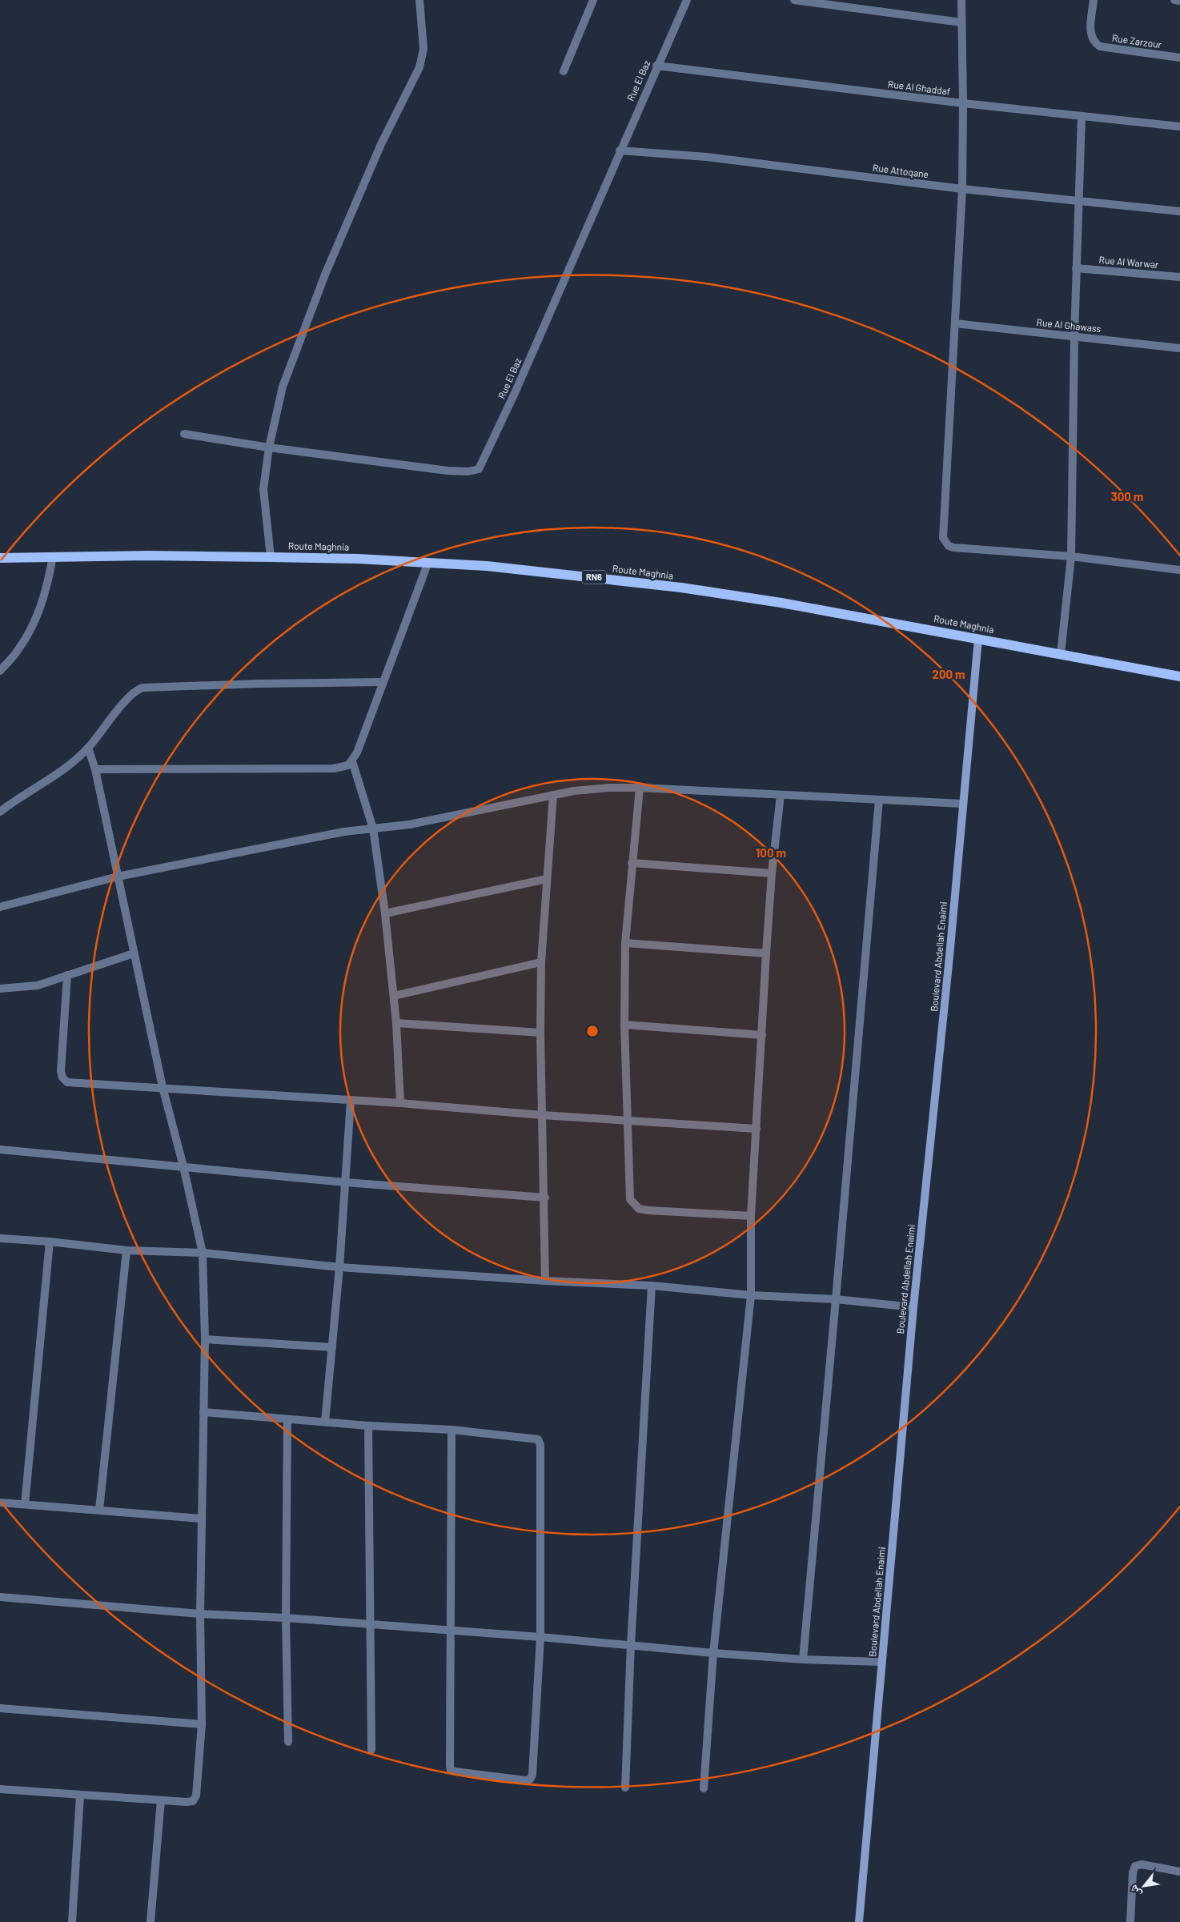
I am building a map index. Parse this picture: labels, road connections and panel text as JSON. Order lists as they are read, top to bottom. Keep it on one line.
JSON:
{"streets":{"main road":["Route Maghnia","RN6"],"street":["Rue Zarzour","Rue El Baz","Rue Al Ghaddaf","Rue Attoqane","Rue Al Warwar","Rue Al Ghawass","Boulevard Abdellah Enaimi"]},"crossings":[["Rue El Baz","Rue Al Ghaddaf"],["Rue El Baz","Rue Attoqane"],["Route Maghnia","Boulevard Abdellah Enaimi"]],"north":"bottom left","rings":["300 m","200 m","100 m"]}
